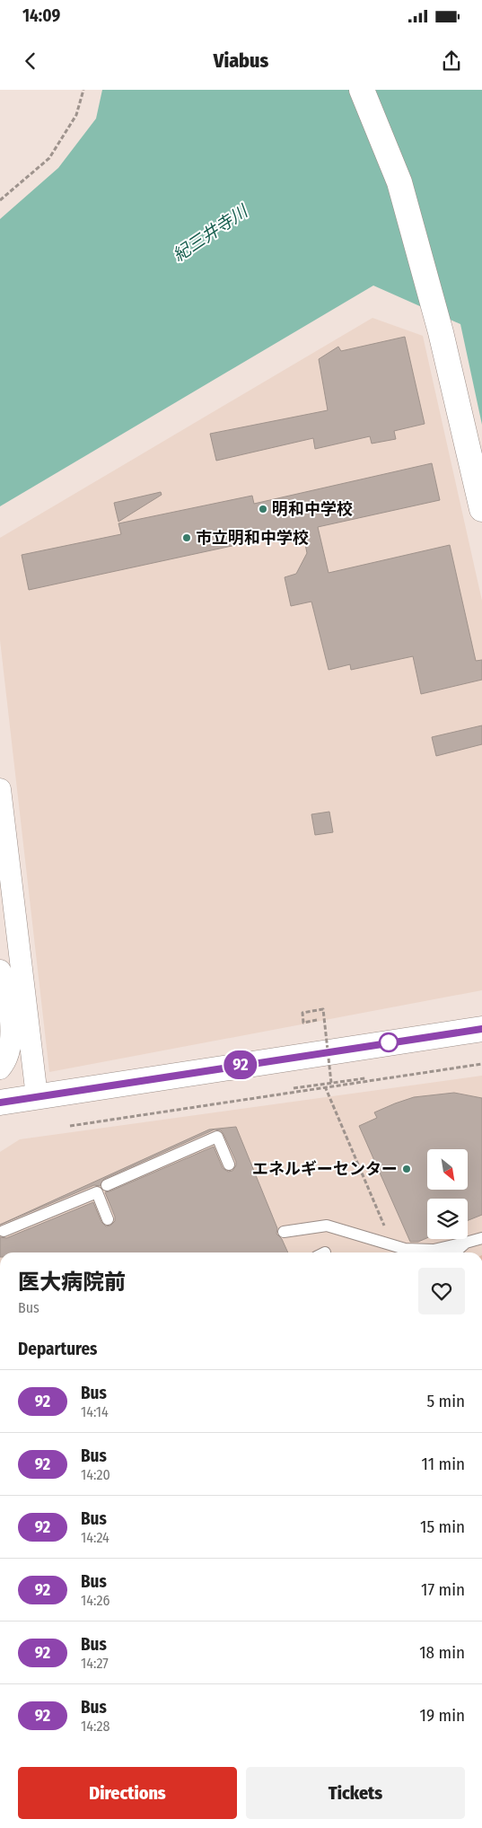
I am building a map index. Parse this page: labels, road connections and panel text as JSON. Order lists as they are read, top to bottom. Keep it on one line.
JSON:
{"water":["紀三井寺川"],"places":["明和中学校","市立明和中学校","エネルギーセンター"],"lines":["bus line 92"],"north":"bottom right","page":{"status":"14:09","header":"Viabus","on_map":"92","heading":[["医大病院前","Bus"],"Departures"],"list":[{"mark":"92","name":"Bus","note":"14:14","value":"5 min"},{"mark":"92","name":"Bus","note":"14:20","value":"11 min"},{"mark":"92","name":"Bus","note":"14:24","value":"15 min"},{"mark":"92","name":"Bus","note":"14:26","value":"17 min"},{"mark":"92","name":"Bus","note":"14:27","value":"18 min"},{"mark":"92","name":"Bus","note":"14:28","value":"19 min"}],"buttons":["Directions","Tickets"]}}
